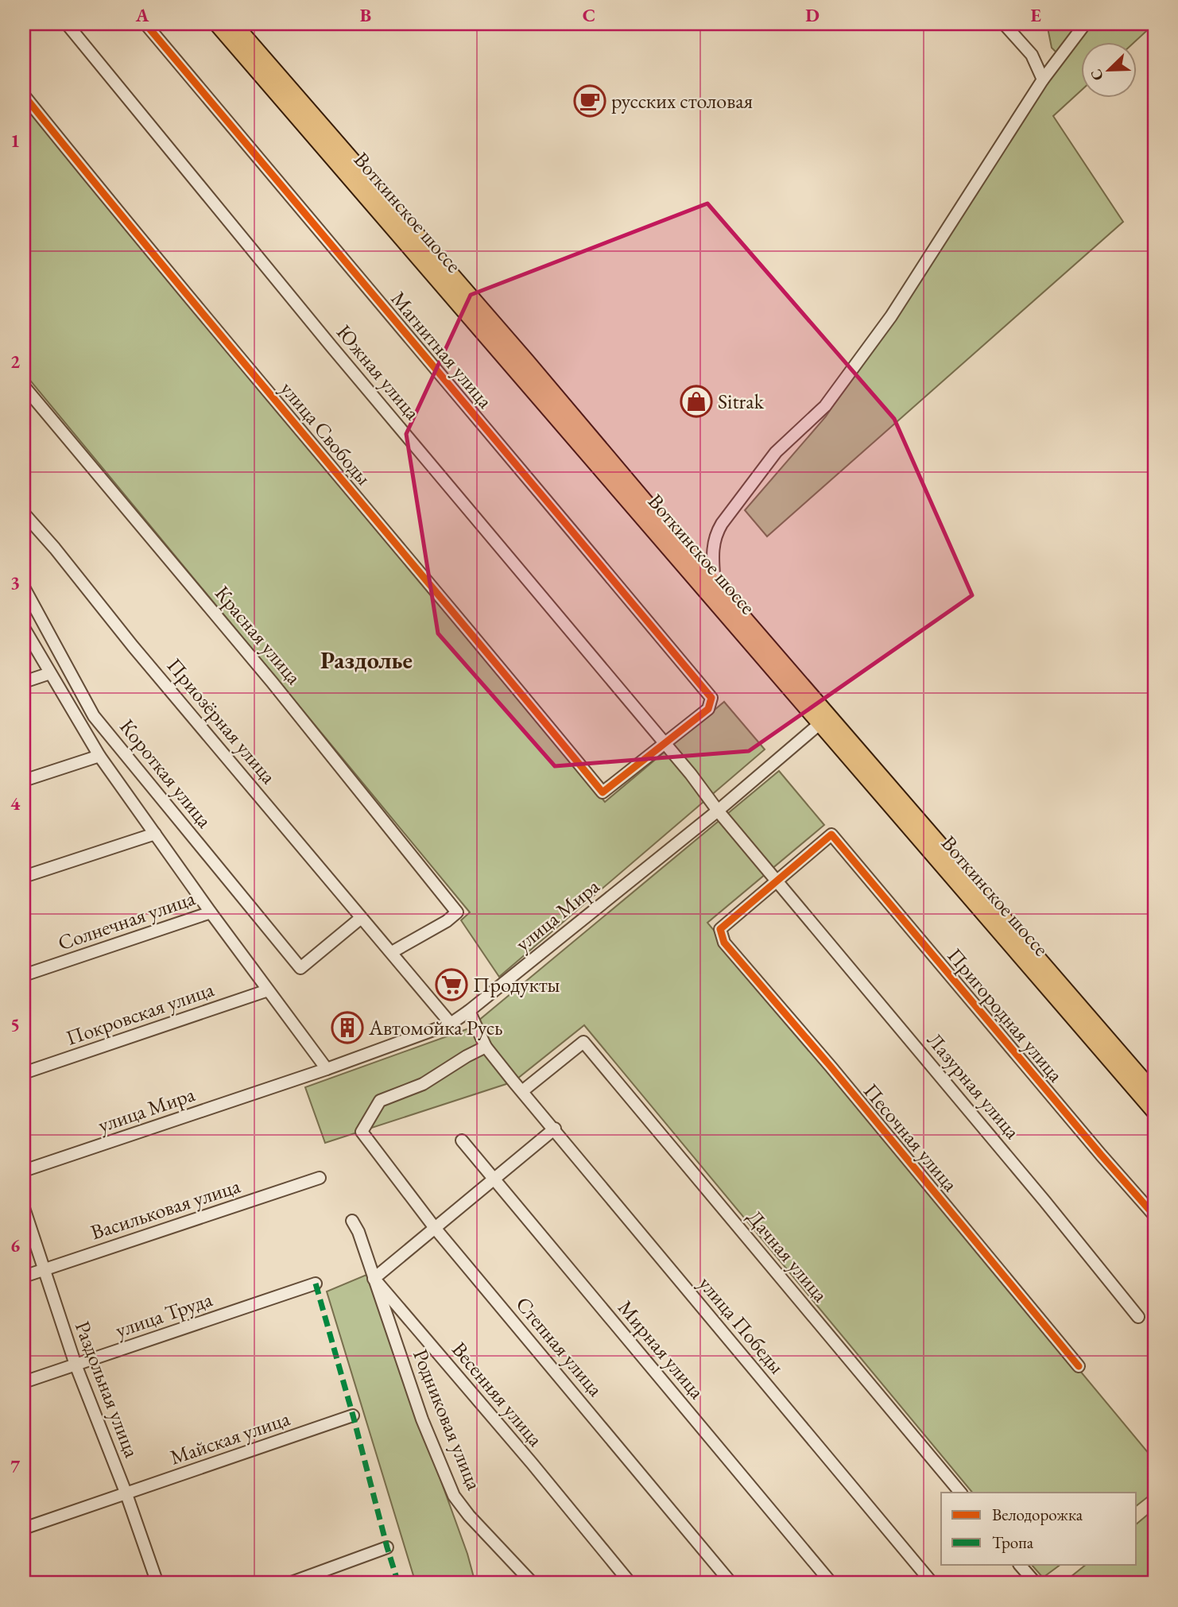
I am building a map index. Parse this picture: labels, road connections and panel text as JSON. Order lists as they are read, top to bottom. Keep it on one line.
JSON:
{"streets":{"main road":["Воткинское шоссе"],"street":["Магнитная улица","Южная улица","улица Свободы","Красная улица","Приозёрная улица","Короткая улица","улица Мира","Солнечная улица","Покровская улица","Пригородная улица","Лазурная улица","Песочная улица","Васильковая улица","Дачная улица","улица Труда","улица Победы","Степная улица","Мирная улица","Раздольная улица","Весенняя улица","Родниковая улица","Майская улица"]},"crossings":[["Воткинское шоссе","улица Мира"],["Магнитная улица","Южная улица"],["Магнитная улица","улица Свободы"],["Южная улица","улица Свободы"],["Южная улица","улица Мира"],["Южная улица","Лазурная улица"],["Красная улица","Приозёрная улица"],["Приозёрная улица","Короткая улица"],["Приозёрная улица","улица Мира"],["улица Мира","Лазурная улица"],["улица Мира","улица Победы"],["Пригородная улица","Лазурная улица"],["Пригородная улица","Песочная улица"],["Лазурная улица","Песочная улица"],["Васильковая улица","Раздольная улица"],["Дачная улица","улица Победы"],["улица Труда","Раздольная улица"],["улица Победы","Степная улица"],["Раздольная улица","Майская улица"],["Весенняя улица","Родниковая улица"]],"districts":["Раздолье"],"places":{"cafe":["русских столовая"],"shop":["Sitrak"],"supermarket":["Продукты"],"building":["Автомойка Русь"]},"legend":["Велодорожка","Тропа"],"north":"bottom left","grid":{"columns":["A","B","C","D","E"],"rows":["1","2","3","4","5","6","7"]}}
